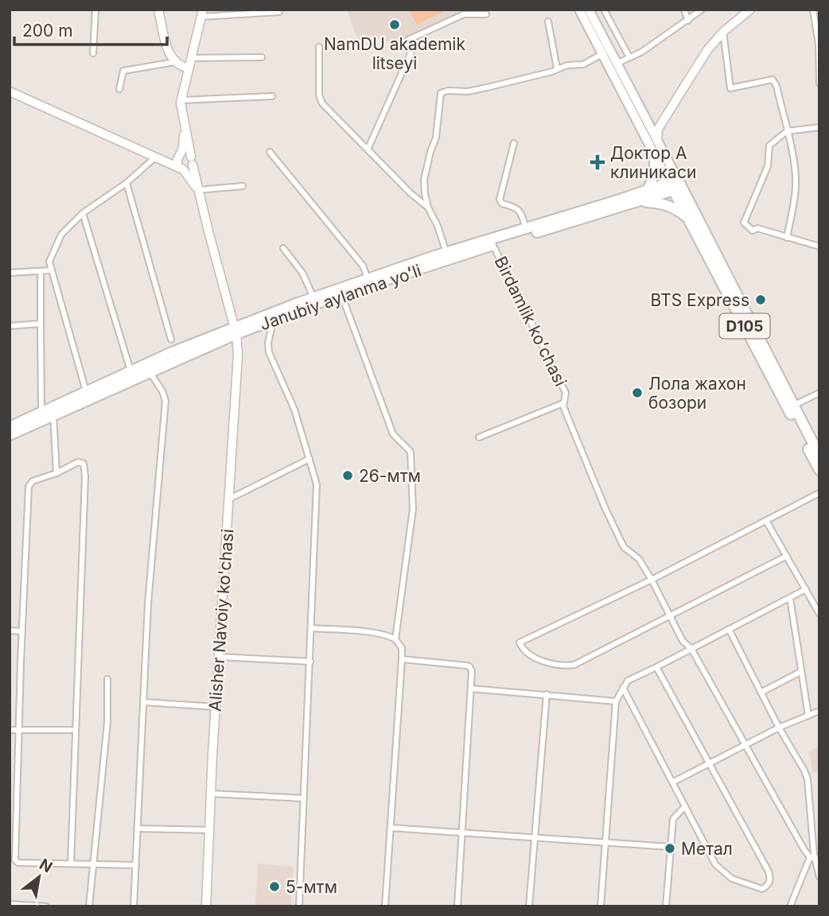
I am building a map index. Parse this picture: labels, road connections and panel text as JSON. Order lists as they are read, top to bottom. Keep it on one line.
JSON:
{"streets":{"highway":["Janubiy aylanma yoʻli","D105"],"main road":["Alisher Navoiy ko'chasi"],"street":["Birdamlik koʻchasi"]},"crossings":[["Janubiy aylanma yoʻli","Birdamlik koʻchasi"],["Janubiy aylanma yoʻli","D105"],["Janubiy aylanma yoʻli","Alisher Navoiy ko'chasi"]],"places":{"other":["NamDU akademik litseyi","BTS Express","Лола жахон бозори","26-мтм","Метал","5-мтм"],"health":["Доктор А клиникаси"]},"scale_bar":"200 m","north":"top right"}
